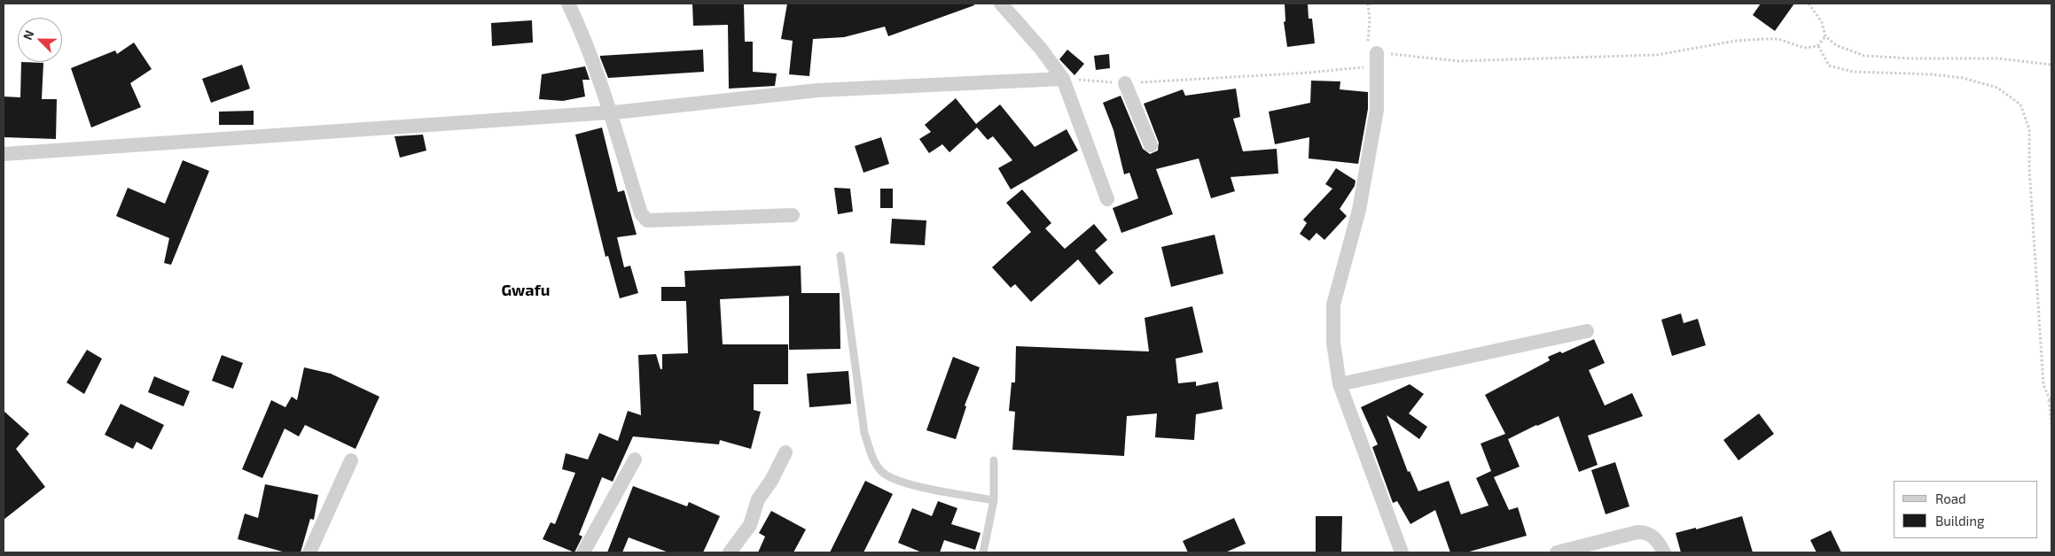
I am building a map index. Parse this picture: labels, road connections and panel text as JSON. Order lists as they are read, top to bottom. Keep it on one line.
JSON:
{"districts":["Gwafu"],"legend":["Road","Building"],"north":"top left"}
